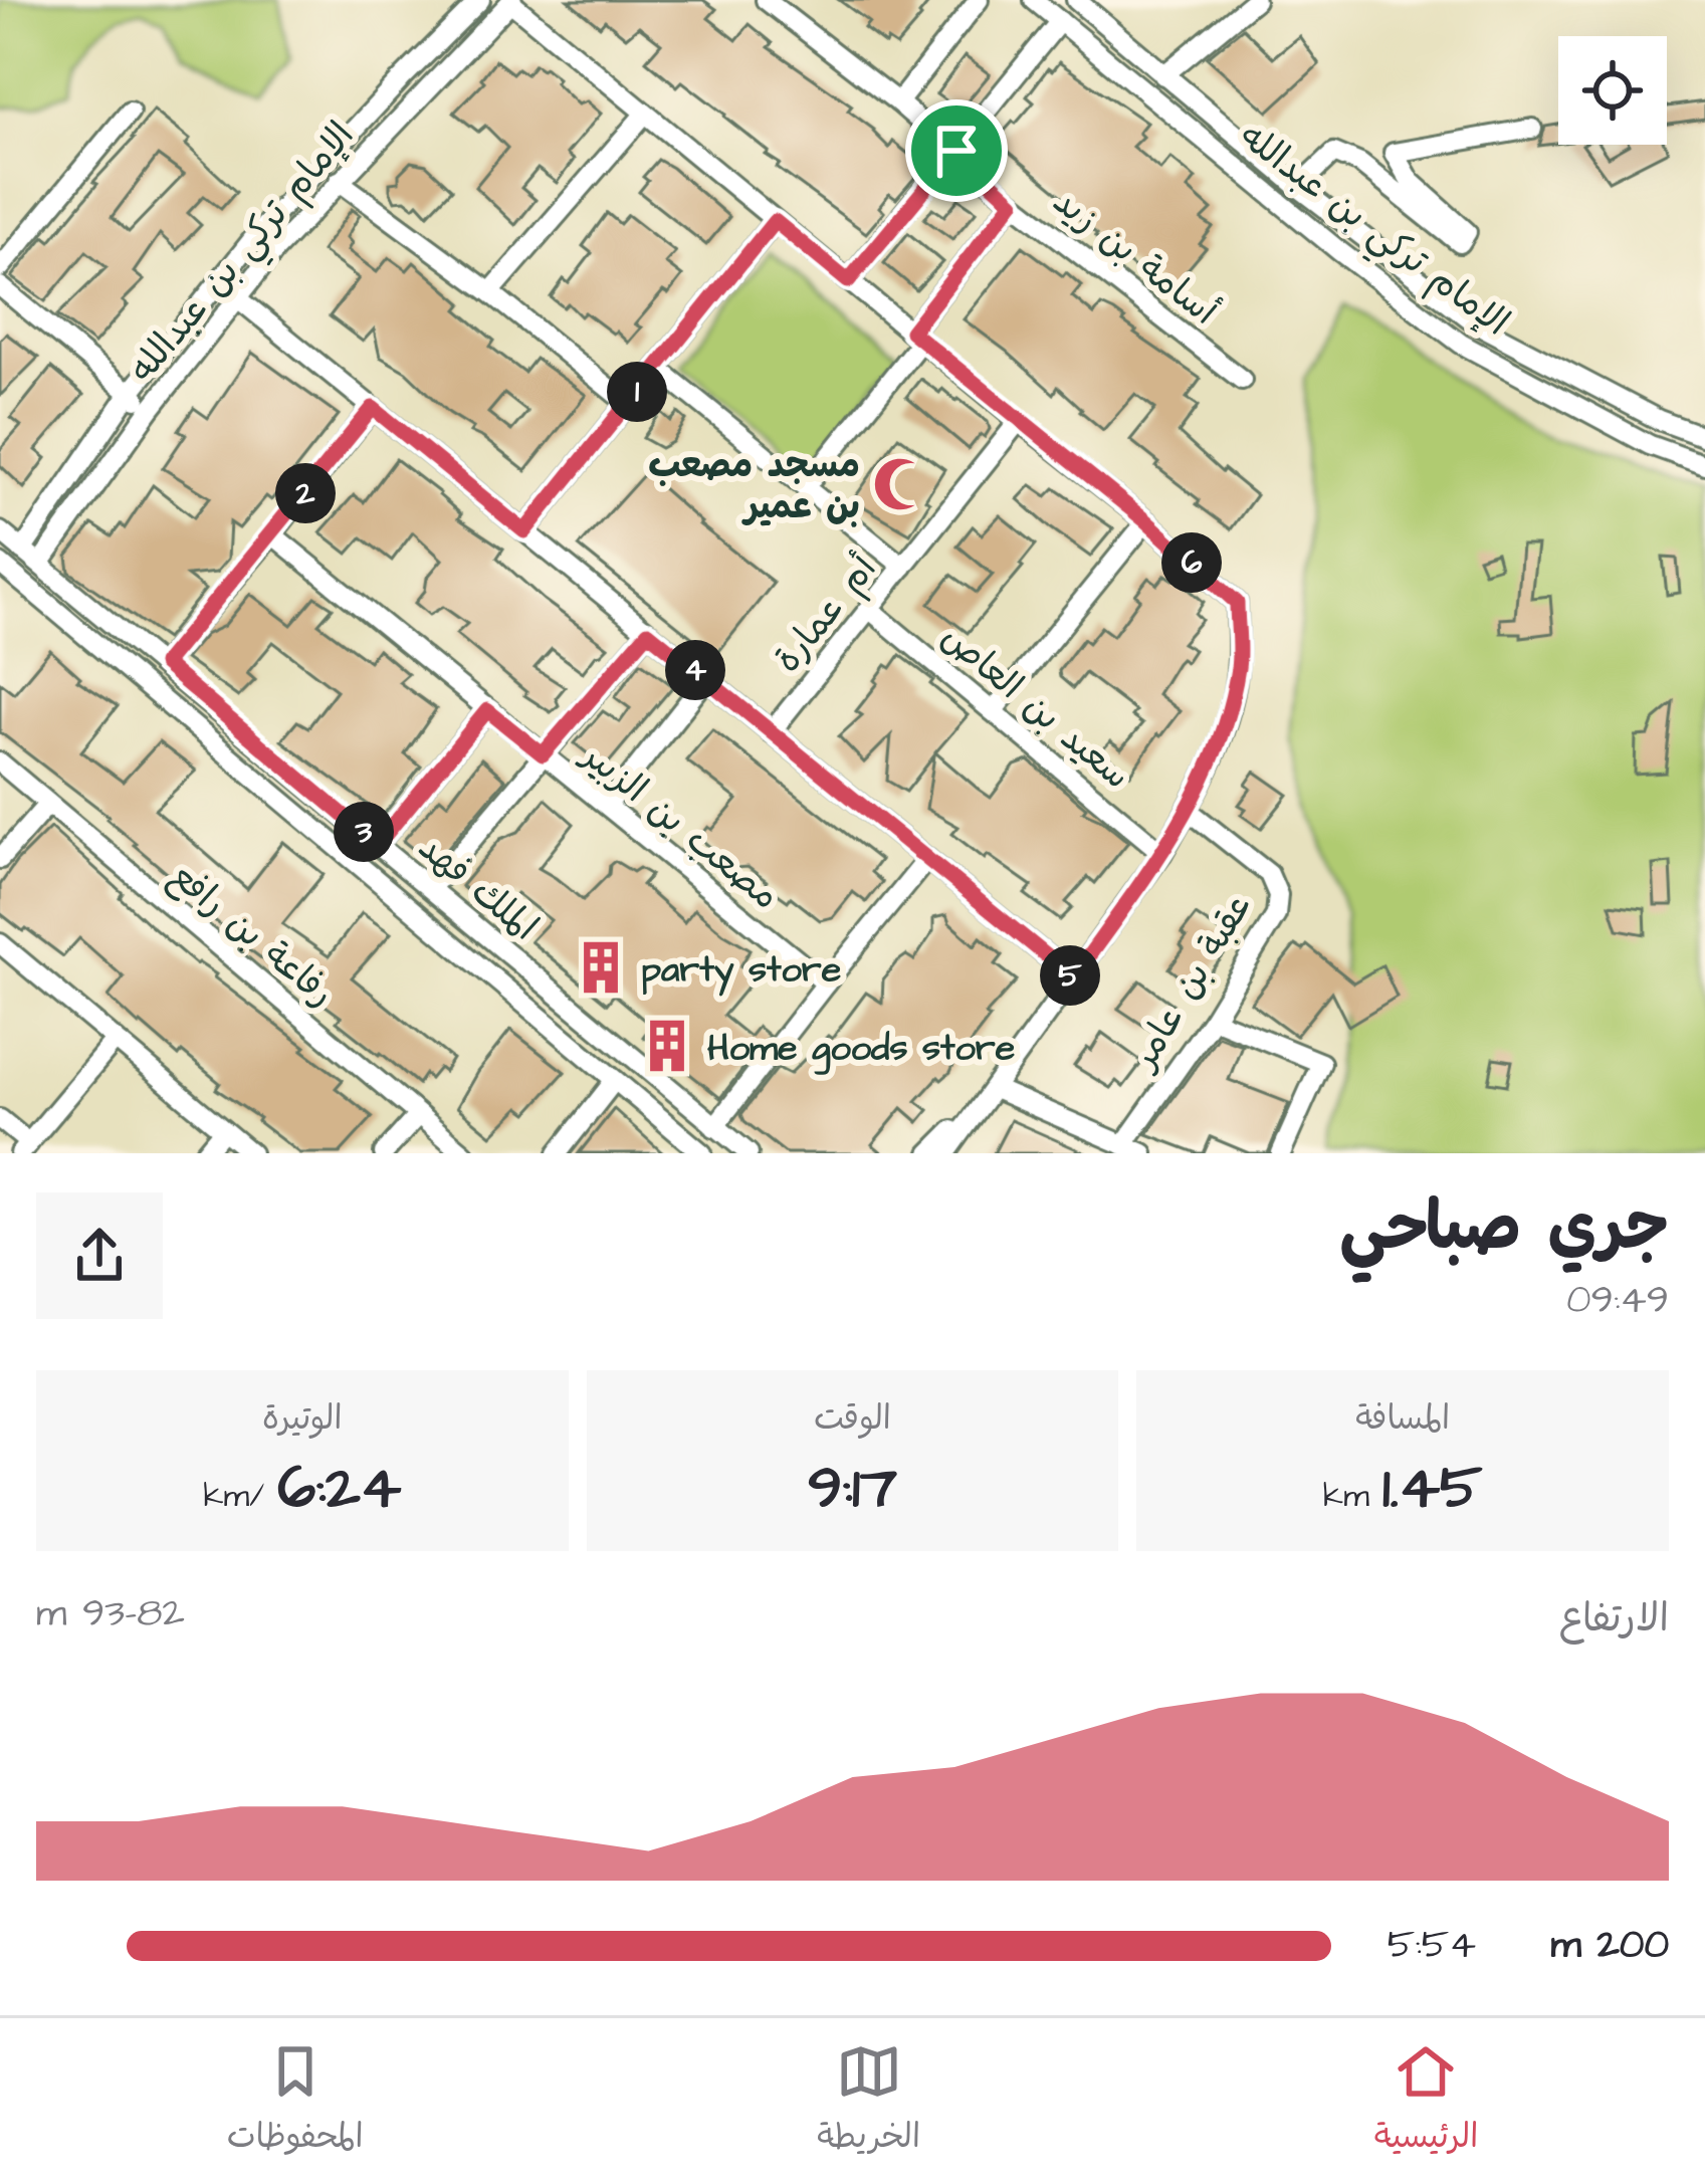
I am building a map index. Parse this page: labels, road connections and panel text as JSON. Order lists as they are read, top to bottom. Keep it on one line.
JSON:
{"streets":{"street":["الإمام تركي بن عبدالله","أسامة بن زيد","أم عمارة","سعيد بن العاص","مصعب بن الزبير","الملك فهد","رفاعة بن رافع","عقبة بن عامر"]},"crossings":[["الإمام تركي بن عبدالله","الملك فهد"],["أم عمارة","سعيد بن العاص"]],"places":{"mosque":["مسجد مصعب بن عمير"],"building":["party store","Home goods store"]},"page":{"pins":["1","2","6","4","3","5"],"heading":["جري صباحي","09:49"],"stats":[["المسافة","1.45 km"],["الوقت","9:17"],["الوتيرة","6:24 /km"]],"chart":["الارتفاع","82–93 m"],"list":[{"name":"200 m","note":"5:54"}],"tabs":["الرئيسية","الخريطة","المحفوظات"]}}
